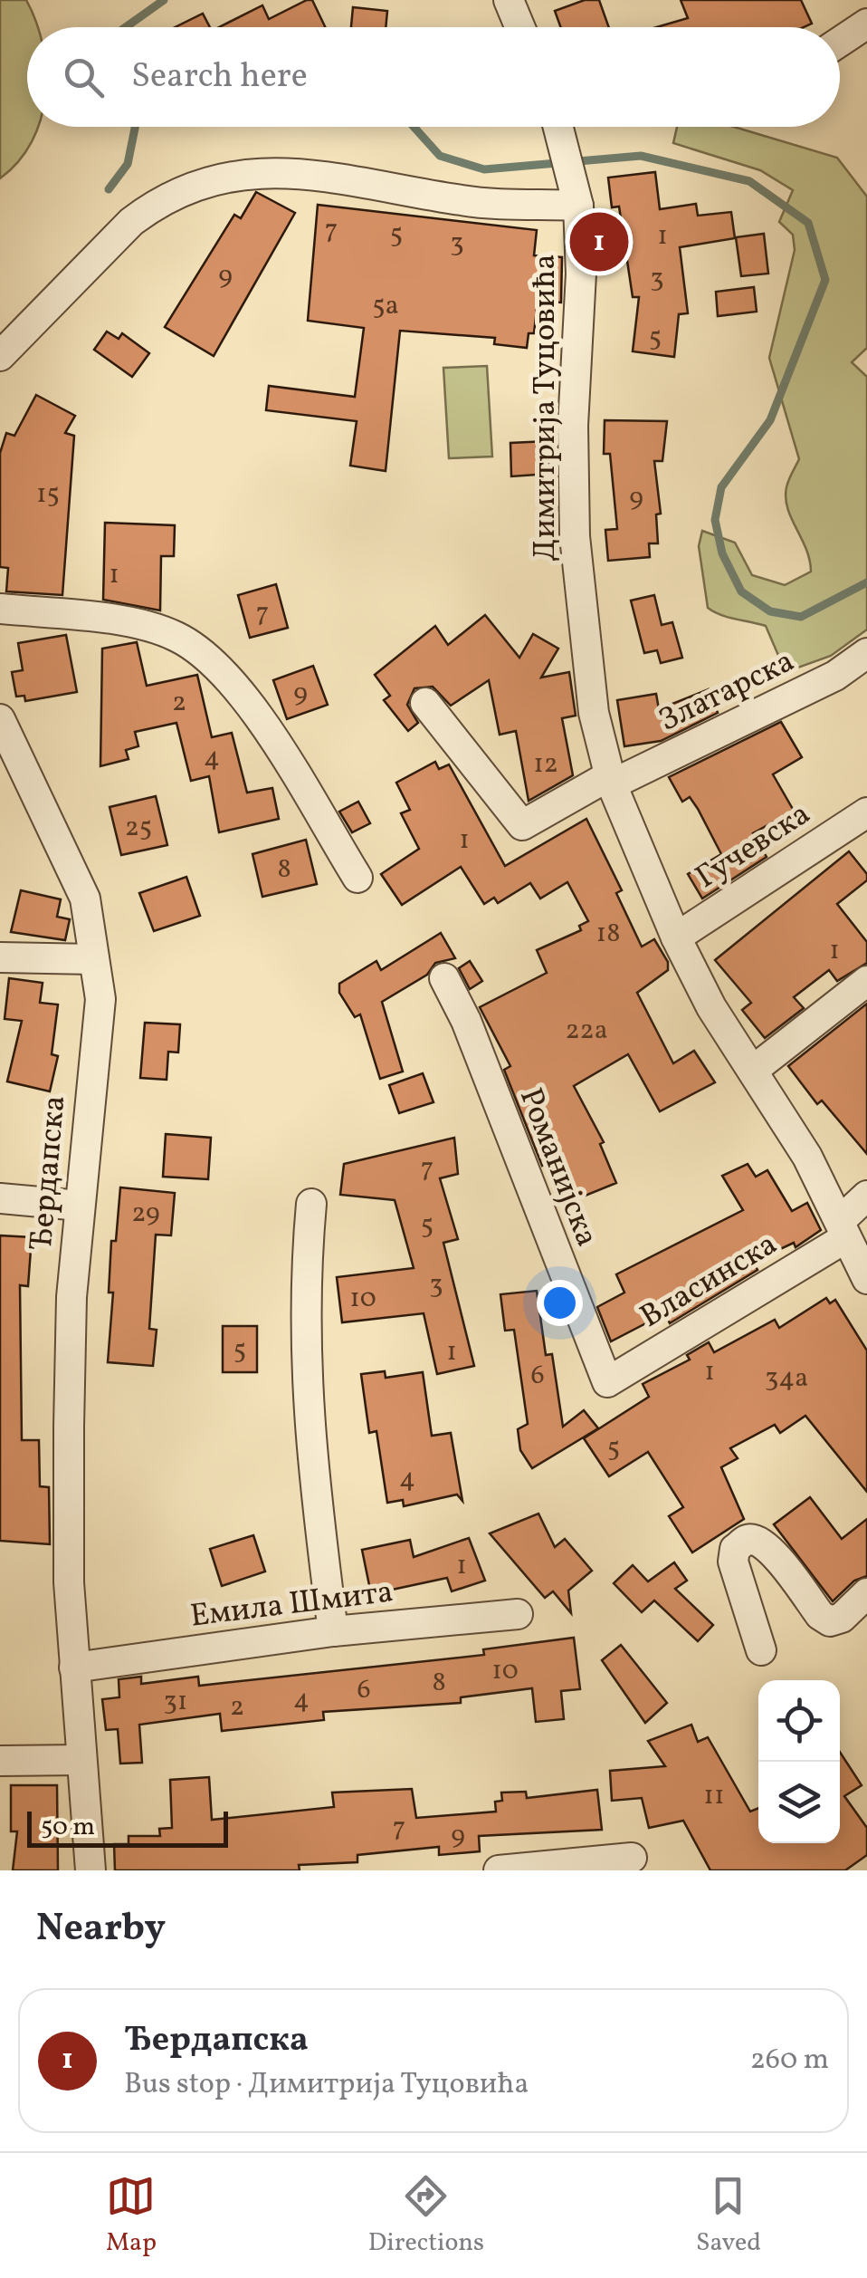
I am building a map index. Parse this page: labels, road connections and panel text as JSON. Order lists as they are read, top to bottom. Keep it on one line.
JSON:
{"streets":{"street":["Димитрија Туцовића","Златарска","Гучевска","Романијска","Ђердапска","Власинска","Емила Шмита"]},"crossings":[["Димитрија Туцовића","Златарска"],["Димитрија Туцовића","Гучевска"],["Димитрија Туцовића","Власинска"],["Романијска","Власинска"],["Ђердапска","Емила Шмита"]],"house_numbers":["7","5","1","3","9","3","5a","5","15","9","1","7","9","2","4","12","25","1","8","18","1","22a","7","29","5","3","10","5","1","1","6","34a","5","4","1","10","8","6","4","31","2","11","7","9"],"scale_bar":"50 m","page":{"search":"Search here","pins":"1","scale":"50 m","heading":"Nearby","list":[{"mark":"1","name":"Ђердапска","note":"Bus stop · Димитрија Туцовића","value":"260 m"}],"nav":["Map","Directions","Saved"]}}
